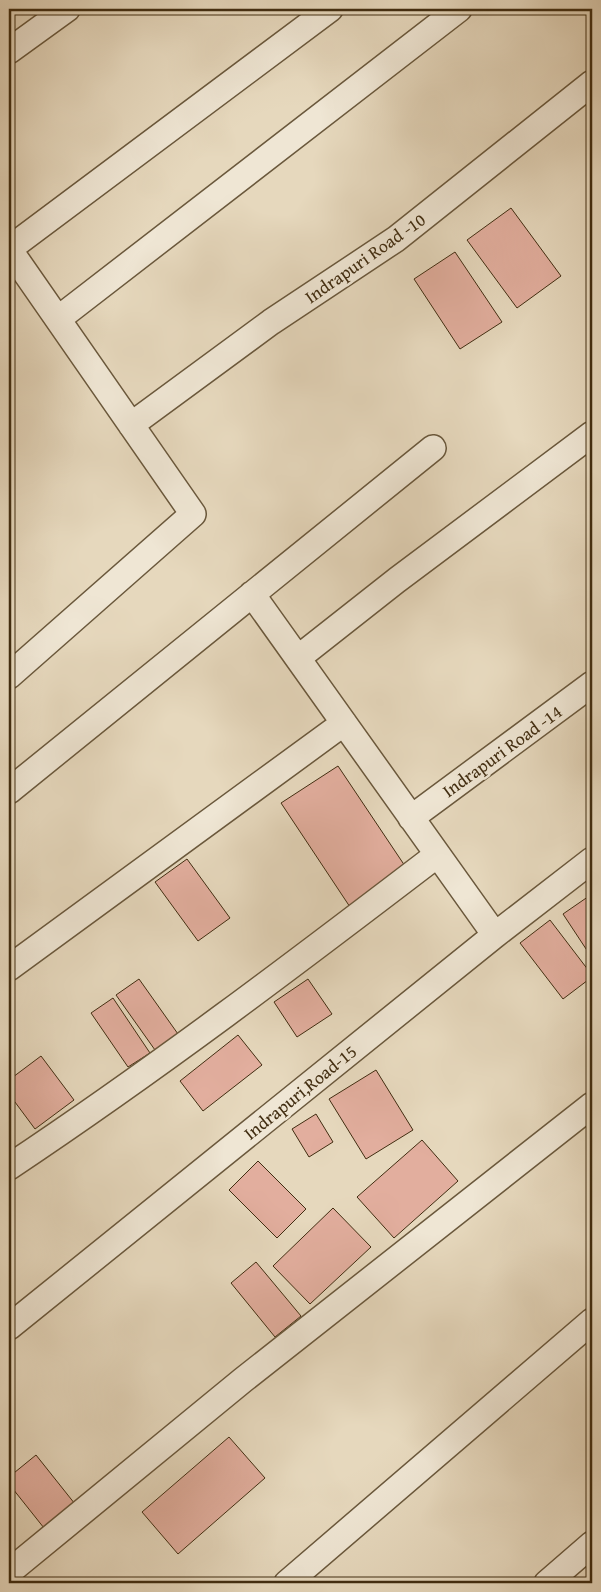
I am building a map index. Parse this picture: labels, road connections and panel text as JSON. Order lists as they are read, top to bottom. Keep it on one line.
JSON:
{"streets":{"street":["Indrapuri Road -10","Indrapuri Road -14","Indrapuri,Road-15"]}}
